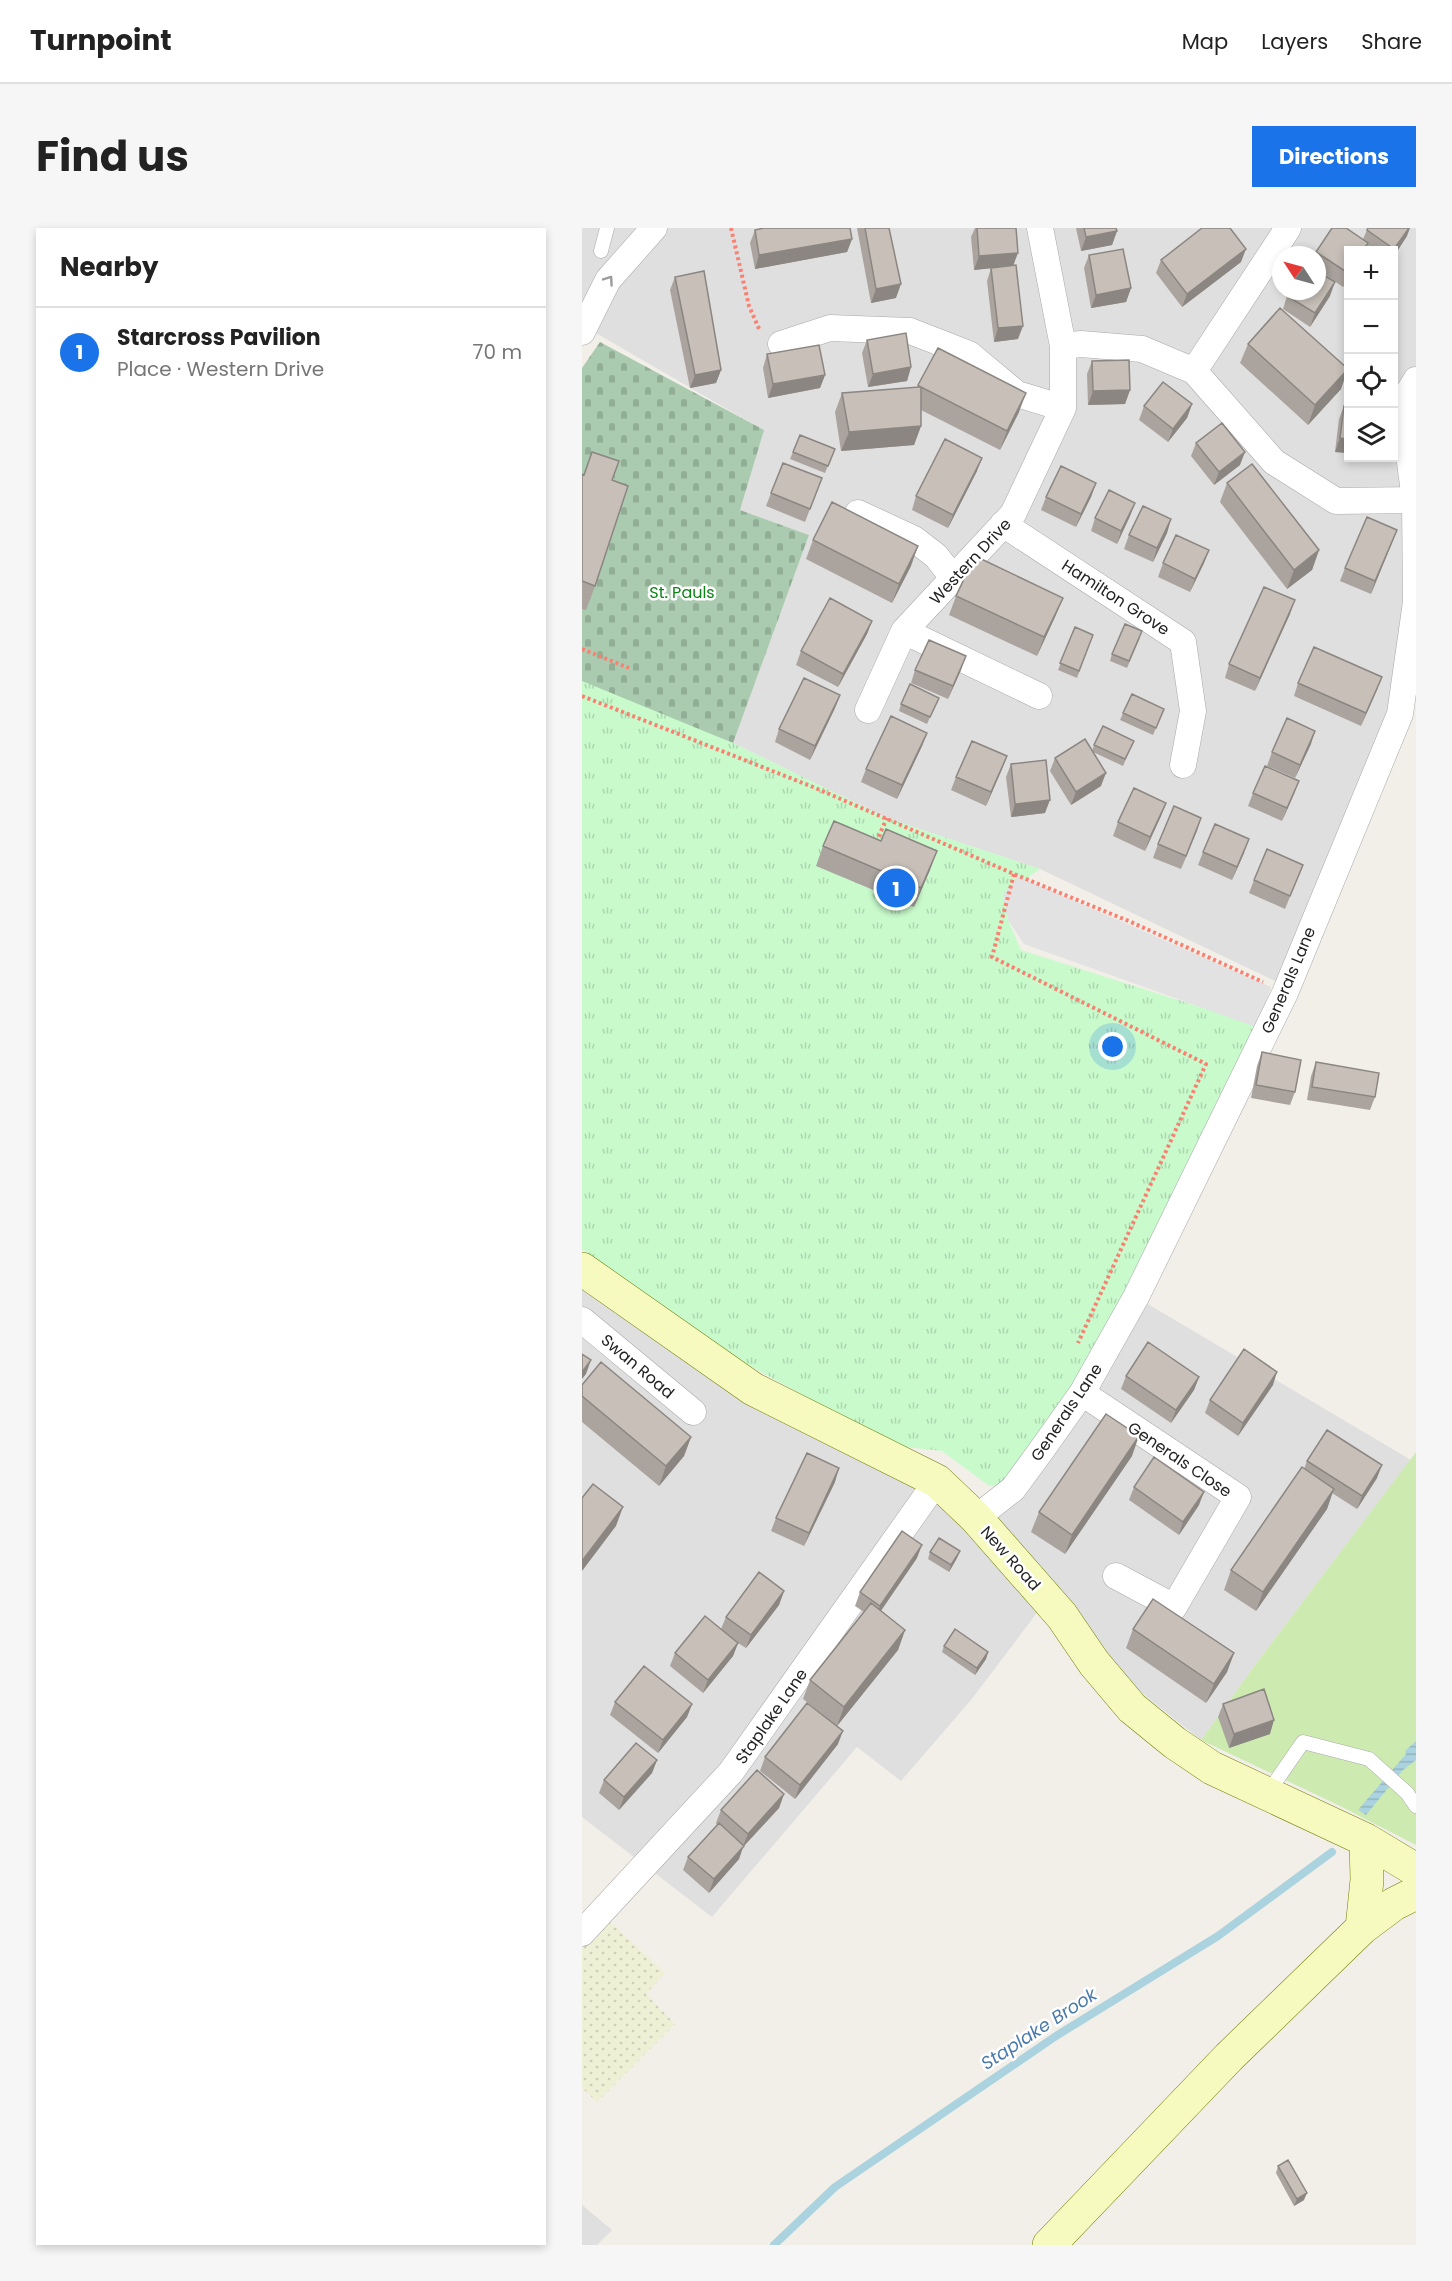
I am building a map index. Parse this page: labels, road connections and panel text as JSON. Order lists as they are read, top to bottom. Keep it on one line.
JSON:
{"streets":{"street":["Western Drive","Hamilton Grove","Generals Lane","Swan Road","Generals Close","New Road","Staplake Lane"]},"crossings":[["Western Drive","Hamilton Grove"],["Generals Lane","Generals Close"],["Generals Lane","New Road"],["New Road","Staplake Lane"]],"water":["Staplake Brook"],"parks":["St. Pauls"],"north":"top left","page":{"header":"Turnpoint","nav":["Map","Layers","Share"],"title":"Find us","buttons":"Directions","heading":"Nearby","map_buttons":["+","−"],"list":[{"mark":"1","name":"Starcross Pavilion","note":"Place · Western Drive","value":"70 m"}],"pins":"1"}}
